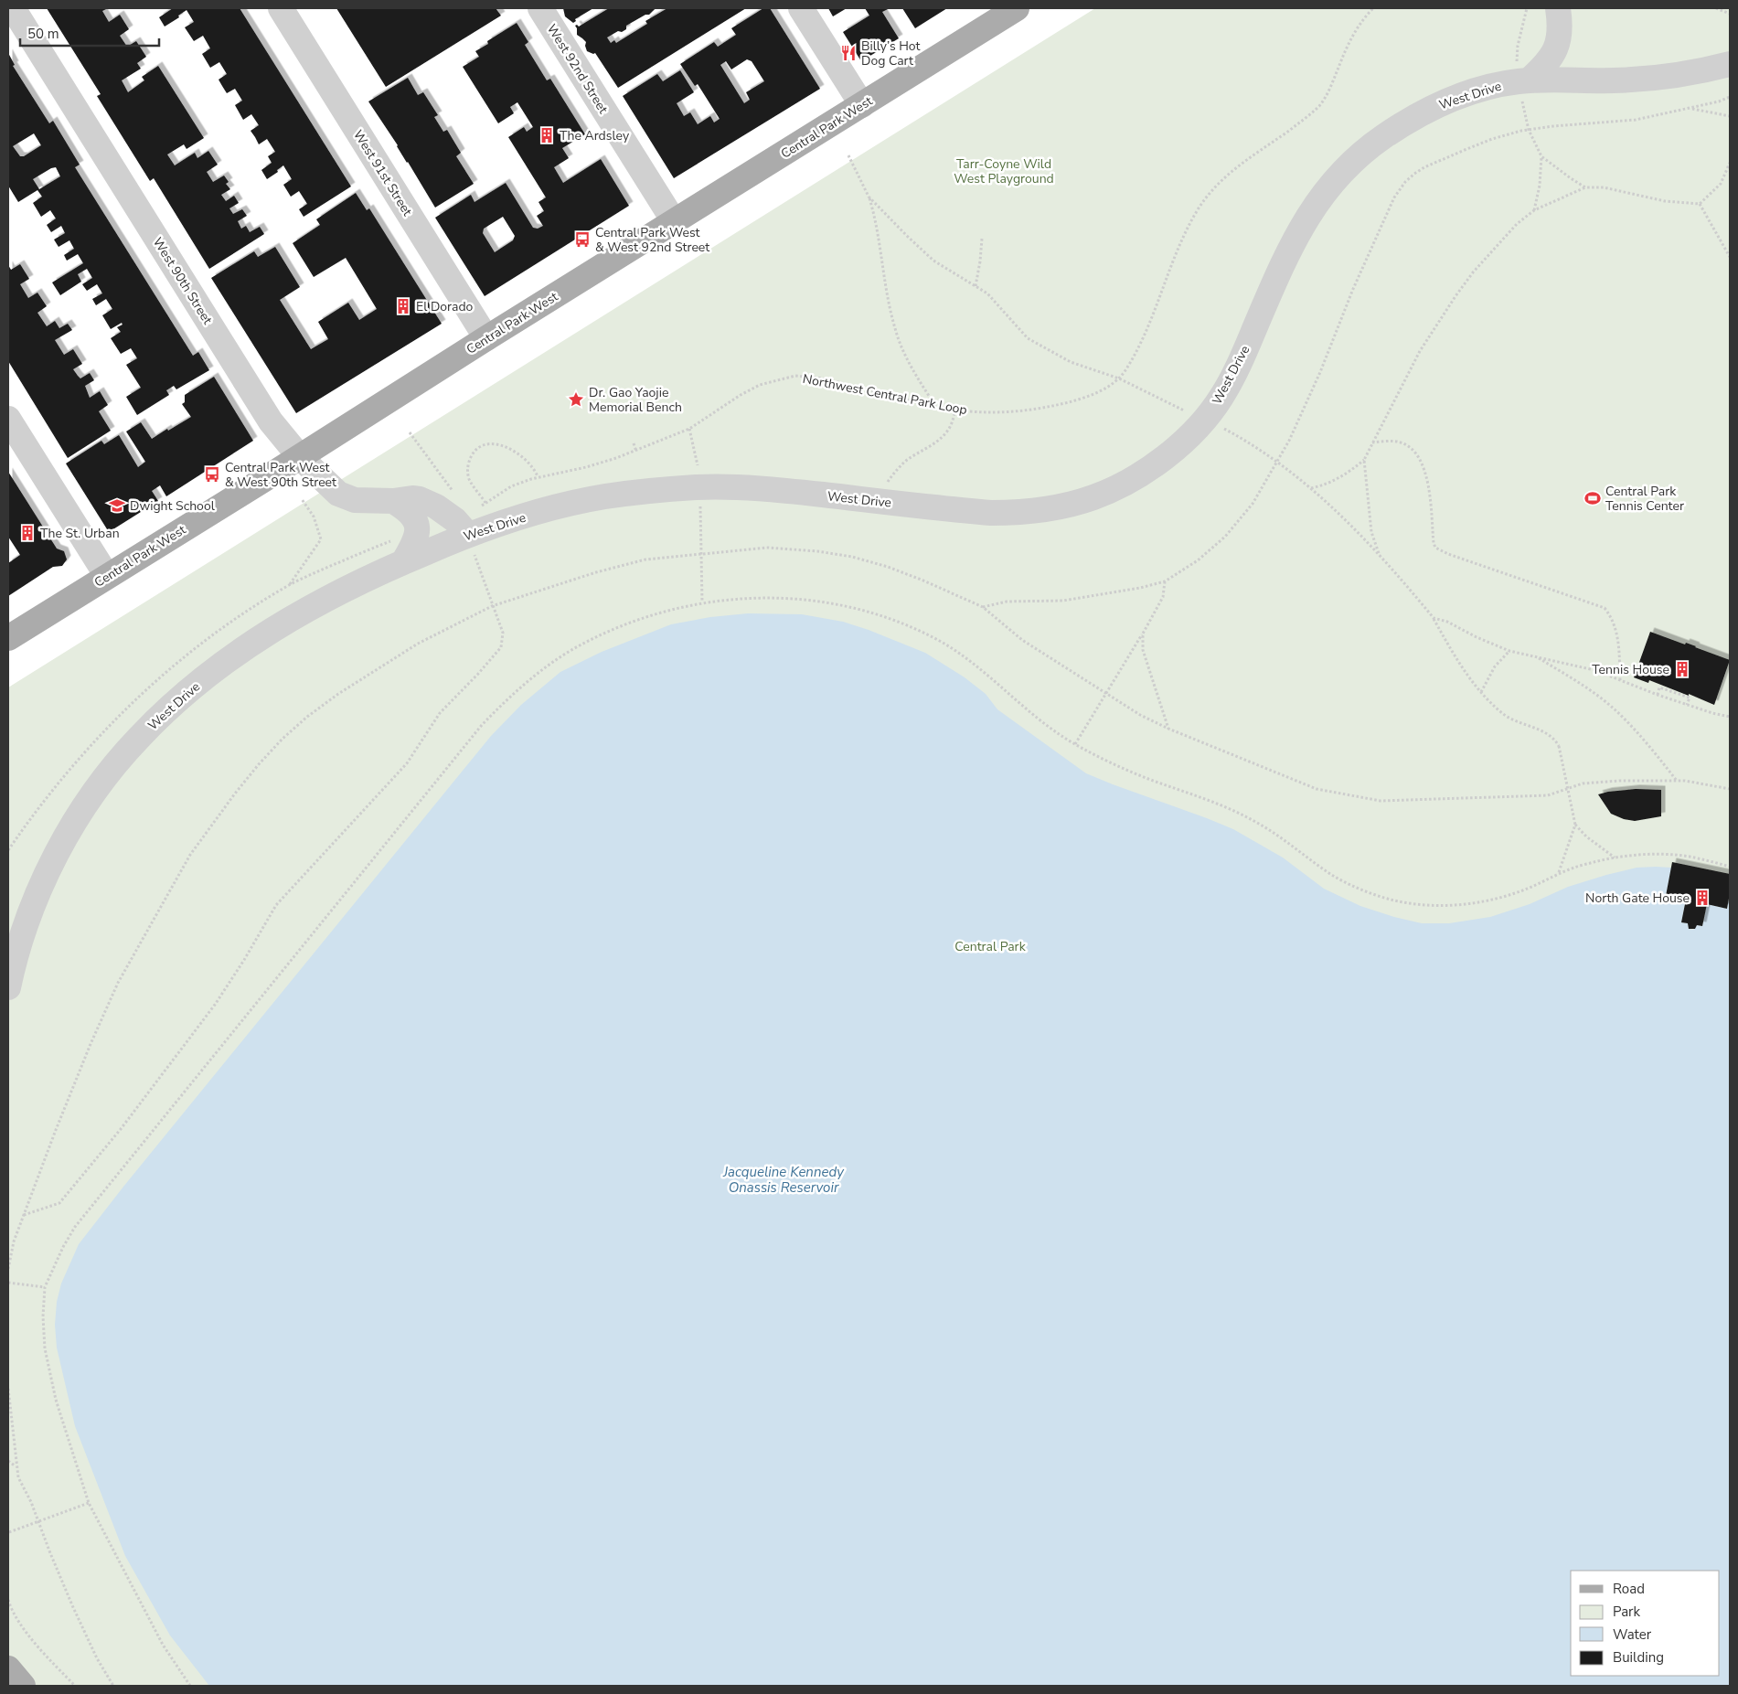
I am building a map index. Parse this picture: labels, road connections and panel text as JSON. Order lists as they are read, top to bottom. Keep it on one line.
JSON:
{"streets":{"main road":["Central Park West"],"street":["West 92nd Street","West Drive","West 91st Street","West 90th Street"],"path":["Northwest Central Park Loop"]},"crossings":[["West 92nd Street","Central Park West"],["West Drive","West 90th Street"],["Central Park West","West 91st Street"],["Central Park West","West 90th Street"]],"water":["Jacqueline Kennedy Onassis Reservoir"],"parks":["Tarr-Coyne Wild West Playground","Central Park"],"places":{"restaurant":["Billy’s Hot Dog Cart"],"building":["The Ardsley","El Dorado","The St. Urban","Tennis House","North Gate House"],"bus stop":["Central Park West & West 92nd Street","Central Park West & West 90th Street"],"place":["Dr. Gao Yaojie Memorial Bench"],"sports":["Central Park Tennis Center"],"school or university":["Dwight School"]},"legend":["Road","Park","Water","Building"],"scale_bar":"50 m"}
